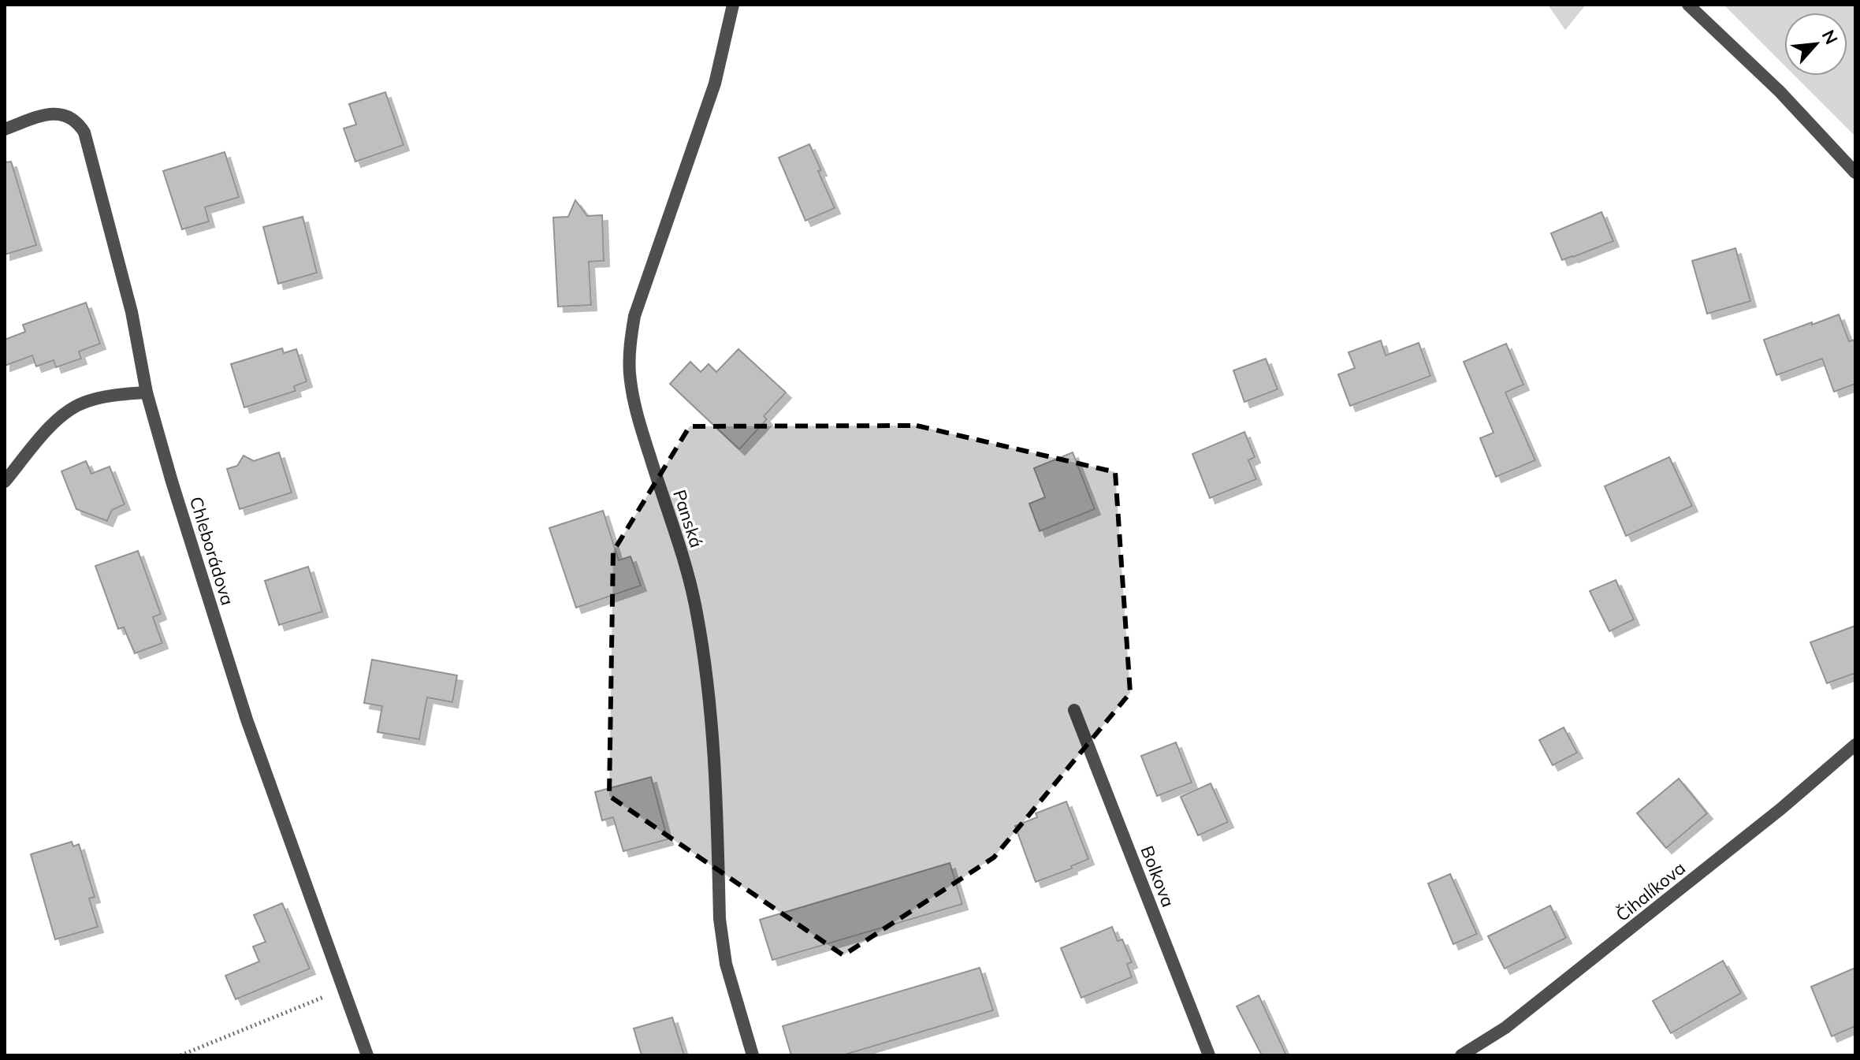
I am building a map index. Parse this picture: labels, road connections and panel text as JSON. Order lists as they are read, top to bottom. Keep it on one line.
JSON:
{"streets":{"street":["Panská","Chleborádova","Bolkova","Čihalíkova"]},"north":"top right"}
